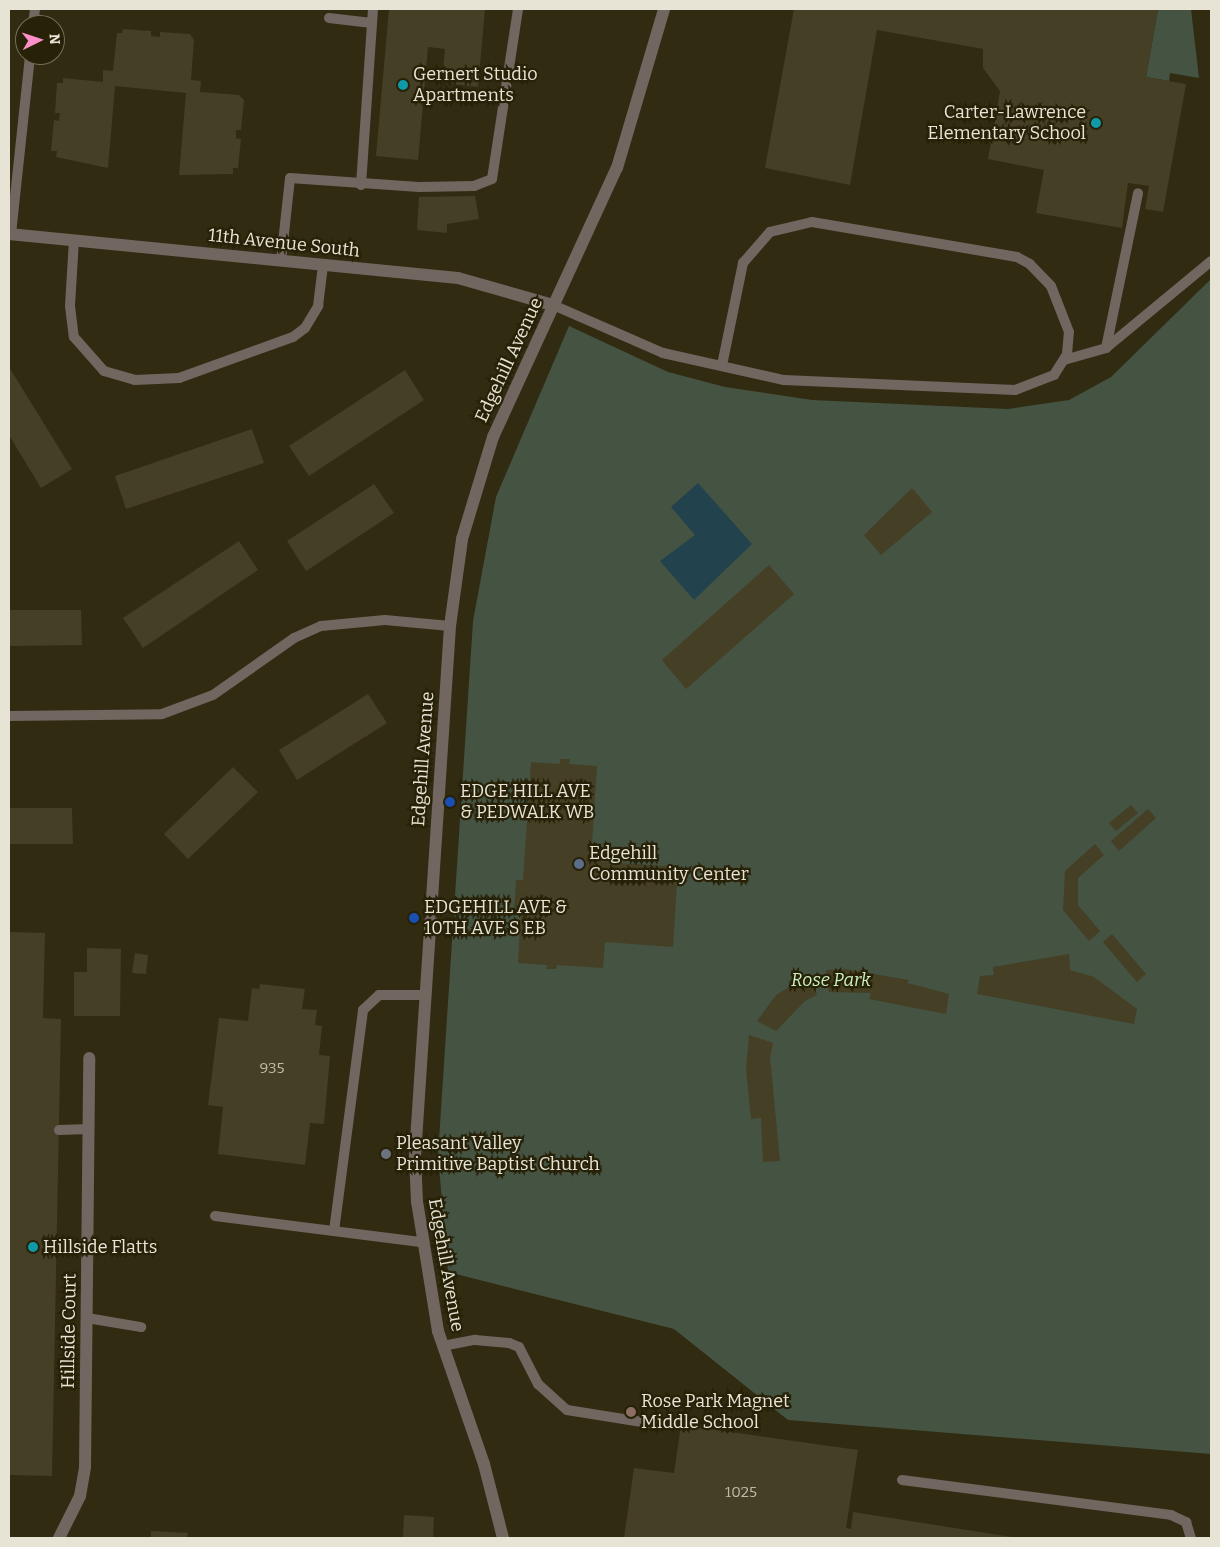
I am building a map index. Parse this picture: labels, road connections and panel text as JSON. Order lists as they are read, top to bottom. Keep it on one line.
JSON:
{"streets":{"street":["11th Avenue South","Edgehill Avenue","Hillside Court"]},"crossings":[["11th Avenue South","Edgehill Avenue"]],"parks":["Rose Park"],"places":["Gernert Studio Apartments","Carter-Lawrence Elementary School","EDGE HILL AVE & PEDWALK WB","Edgehill Community Center","EDGEHILL AVE & 10TH AVE S EB","Pleasant Valley Primitive Baptist Church","Hillside Flatts","Rose Park Magnet Middle School"],"house_numbers":["935","1025"],"north":"right"}
